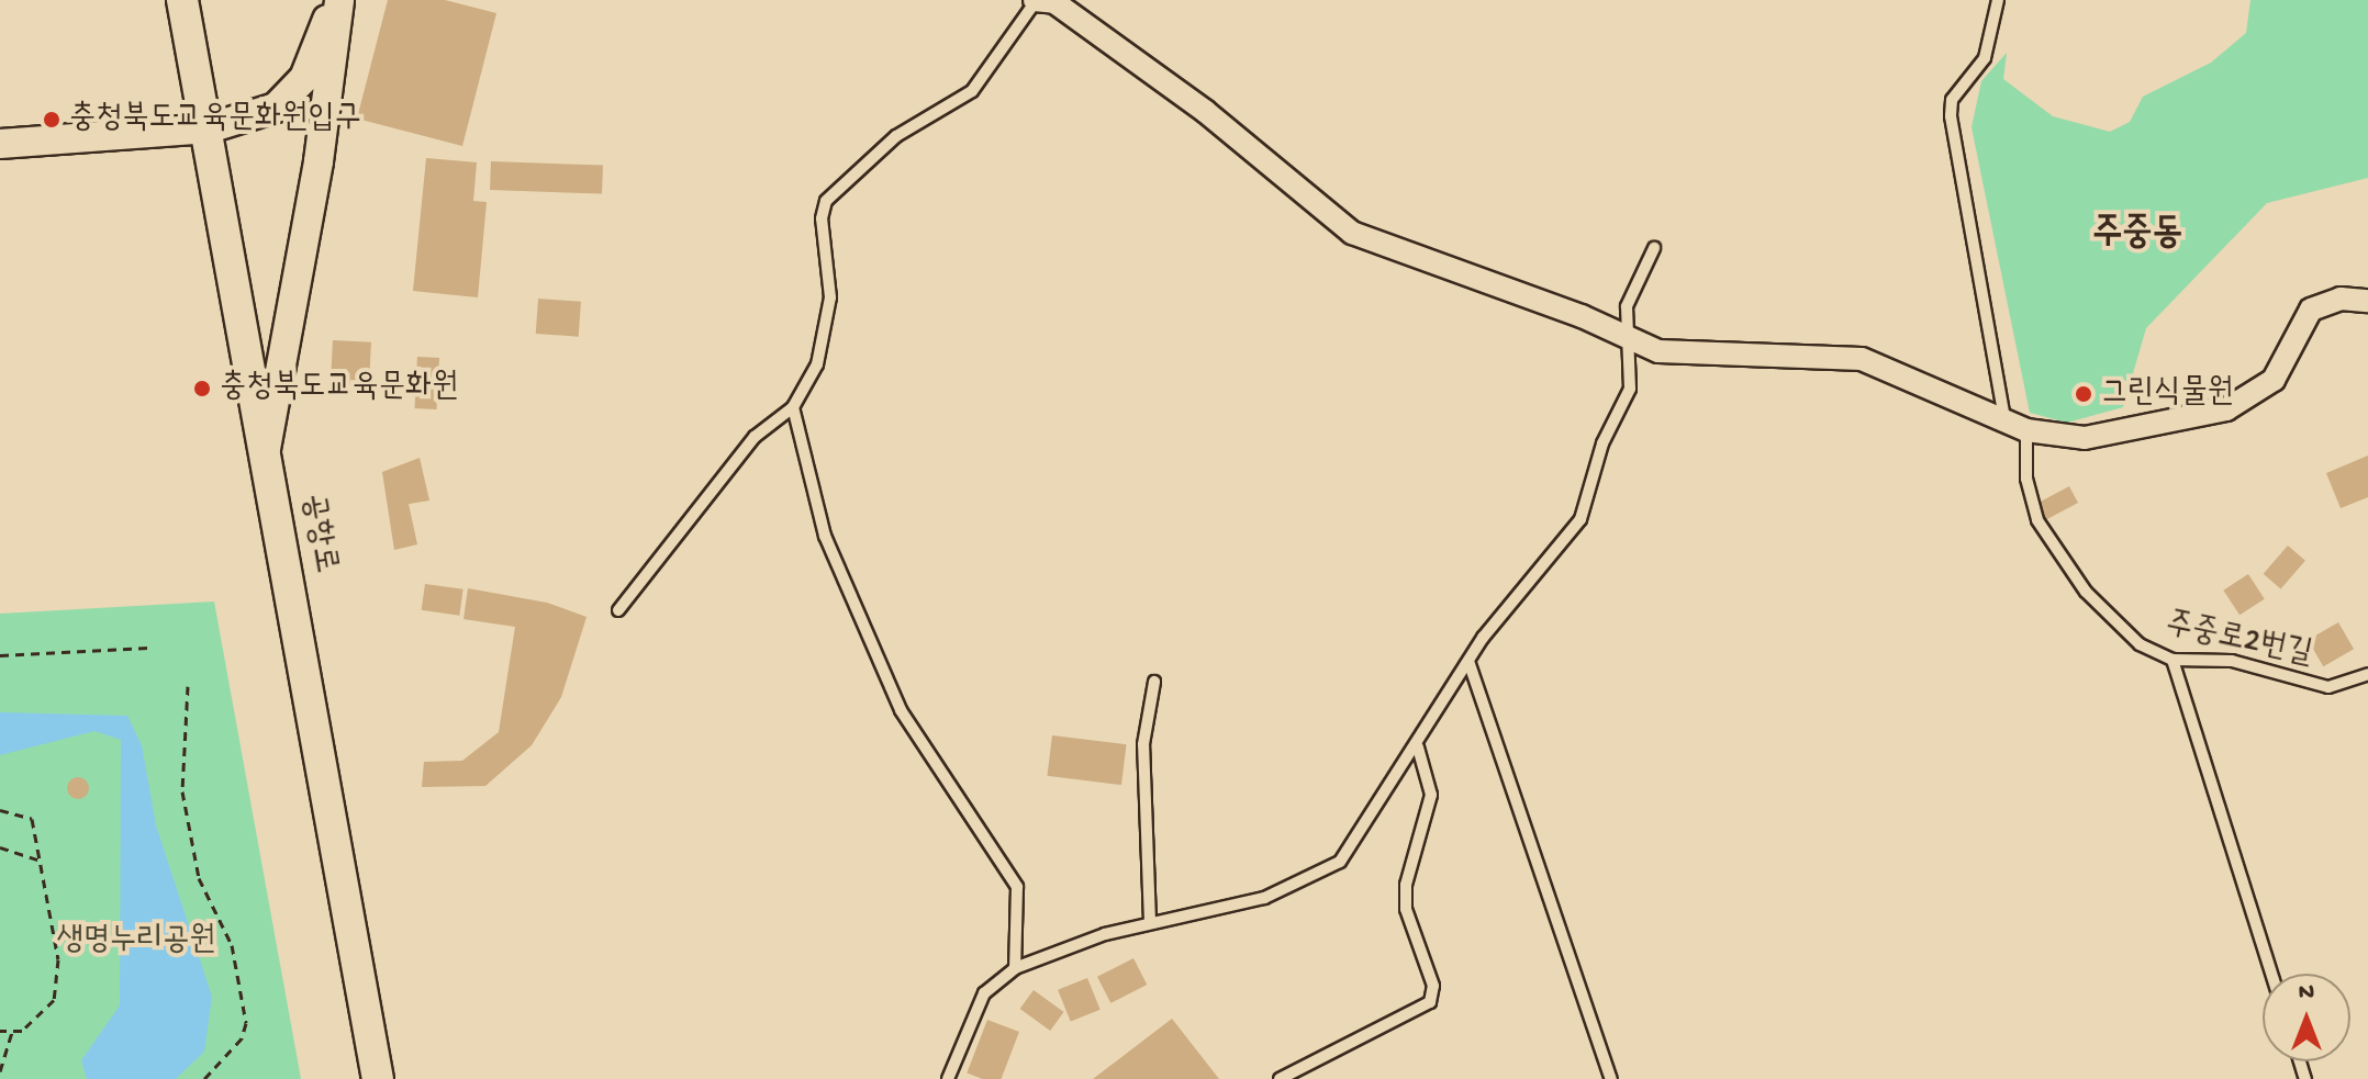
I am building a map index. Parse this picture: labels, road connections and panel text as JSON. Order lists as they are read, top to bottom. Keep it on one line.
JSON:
{"streets":{"main road":["공항로"],"lane":["주중로2번길"]},"districts":["주중동"],"parks":["생명누리공원"],"places":["충청북도교육문화원입구","충청북도교육문화원","그린식물원"],"north":"top"}
